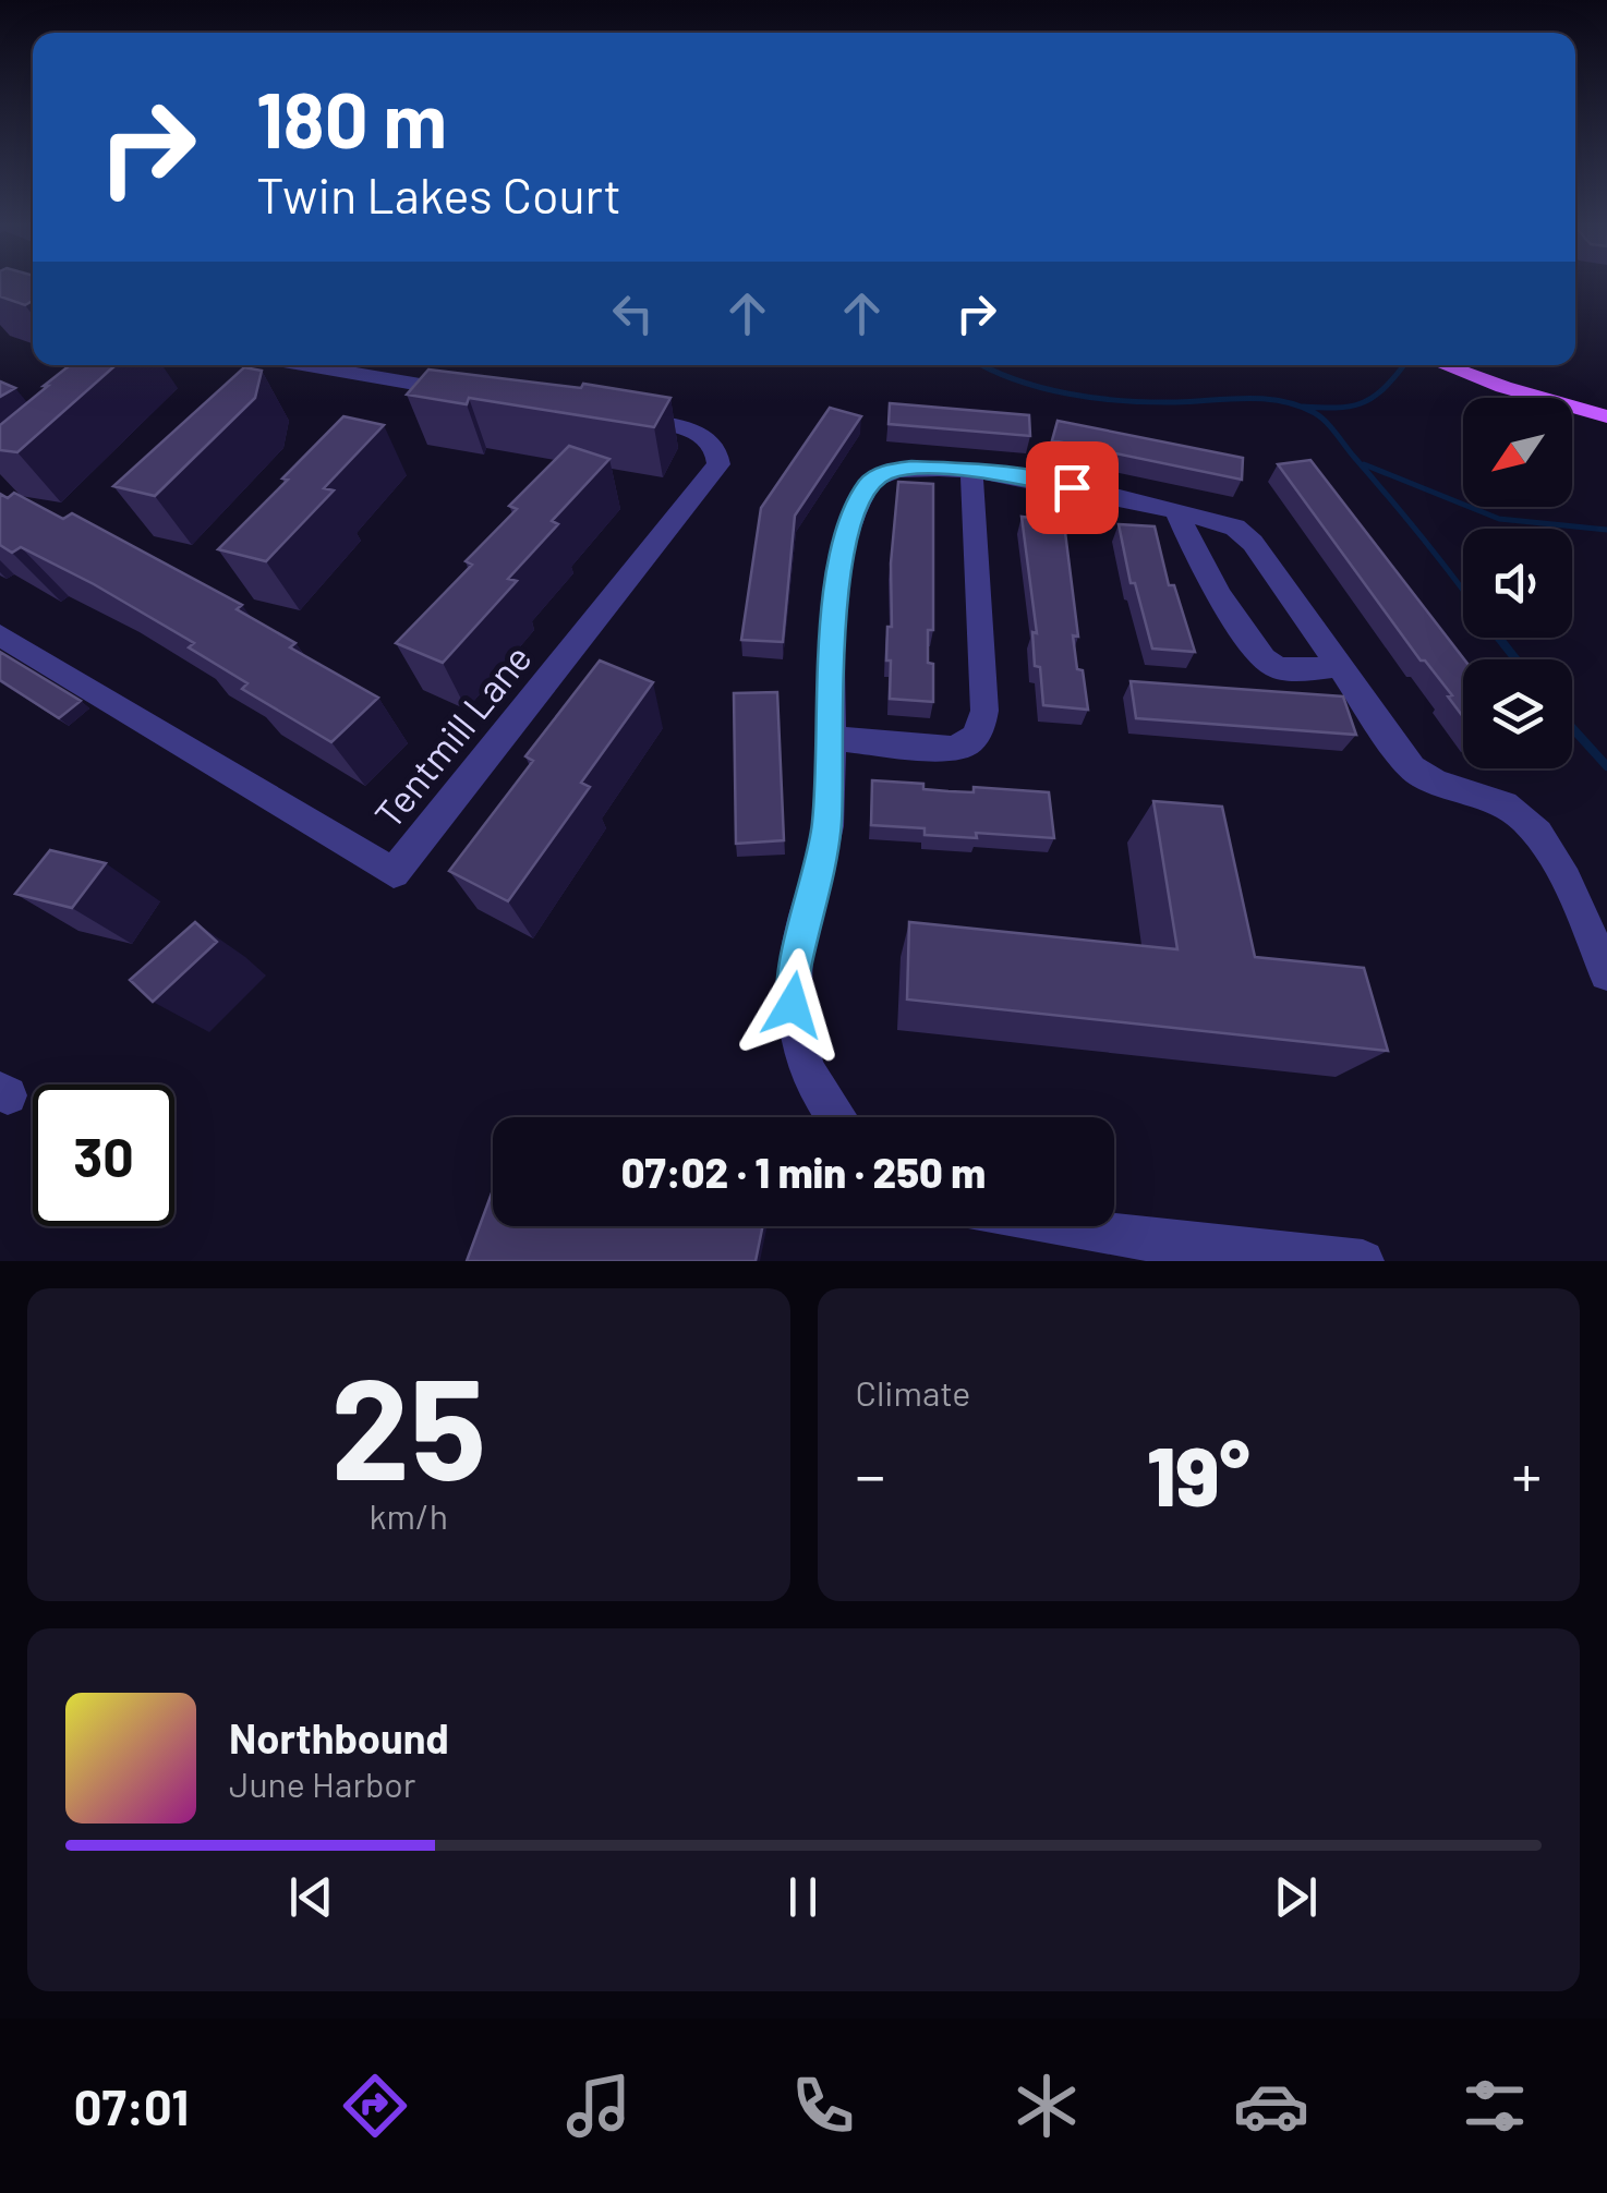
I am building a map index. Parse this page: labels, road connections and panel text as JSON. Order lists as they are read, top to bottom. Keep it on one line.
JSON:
{"streets":{"street":["Tentmill Lane"]},"north":"bottom left","page":{"turn":["180 m","Twin Lakes Court"],"limit":"30","trip":"07:02 · 1 min · 250 m","tile":[["25","km/h"],"Climate"],"heat":["−","19°","+"],"song":["Northbound","June Harbor"],"tabs":"07:01"}}
